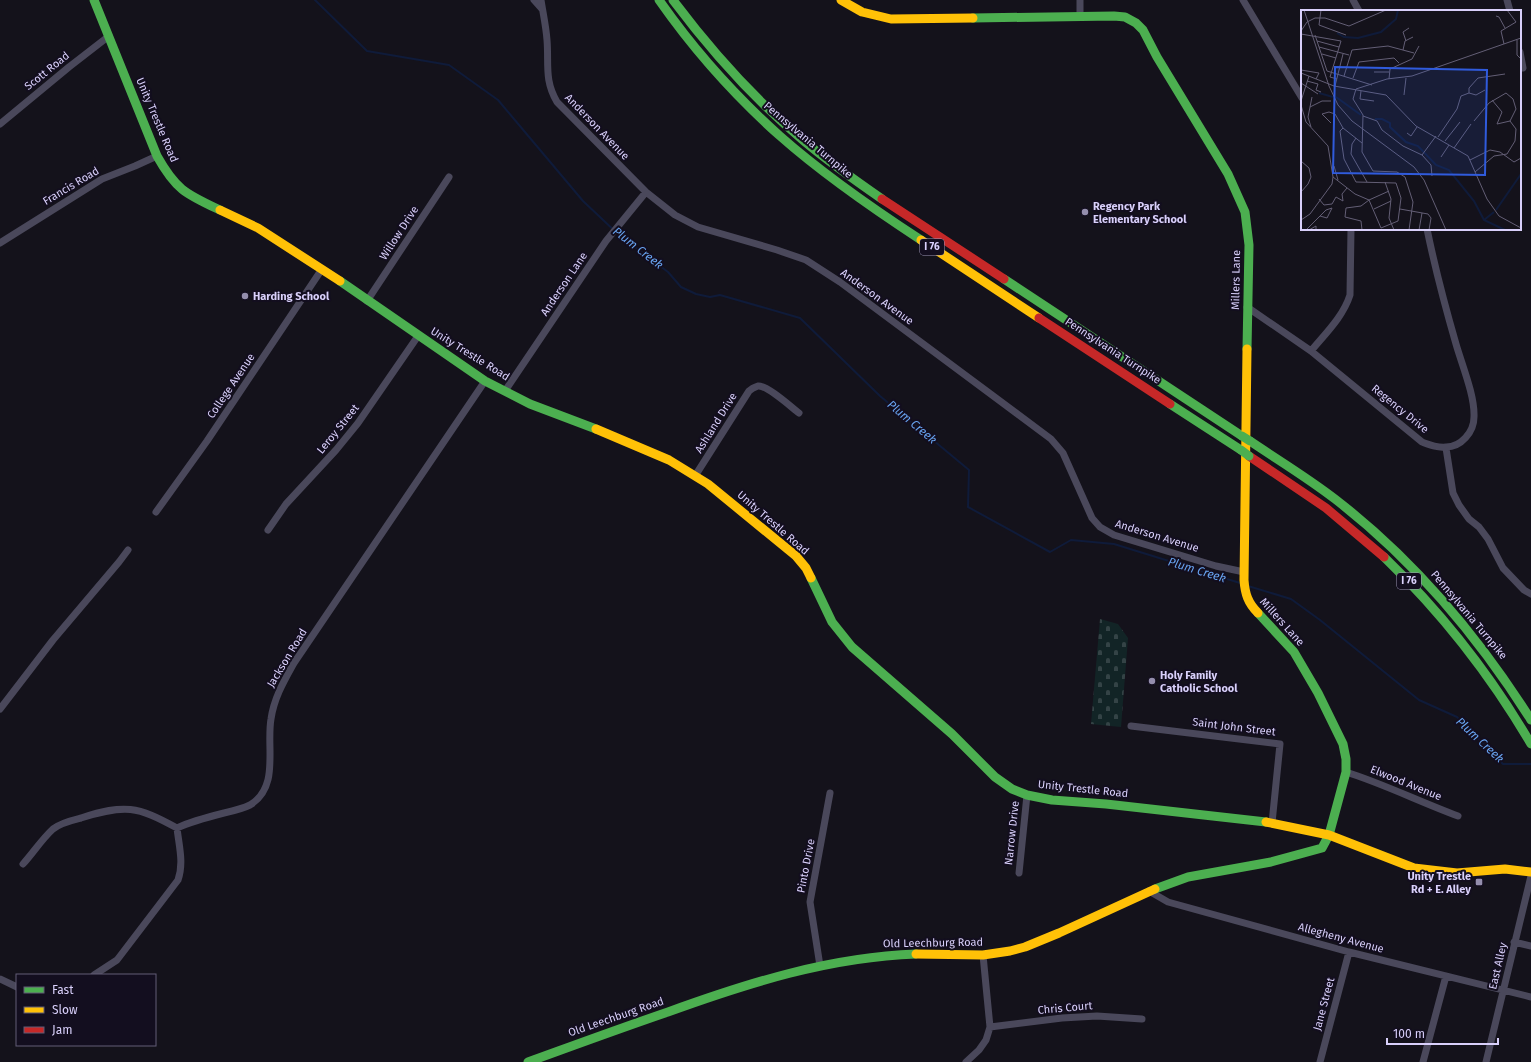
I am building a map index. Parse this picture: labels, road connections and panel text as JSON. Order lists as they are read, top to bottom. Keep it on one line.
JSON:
{"streets":{"main road":["Unity Trestle Road","Pennsylvania Turnpike","I 76","Millers Lane","Old Leechburg Road"],"street":["Scott Road","Anderson Avenue","Francis Road","Willow Drive","Anderson Lane","College Avenue","Regency Drive","Ashland Drive","Leroy Street","Jackson Road","Saint John Street","Elwood Avenue","Narrow Drive","Pinto Drive","Allegheny Avenue","East Alley","Jane Street","Chris Court"]},"crossings":[["Scott Road","Unity Trestle Road"],["Unity Trestle Road","Francis Road"],["Unity Trestle Road","Willow Drive"],["Unity Trestle Road","Millers Lane"],["Unity Trestle Road","Anderson Lane"],["Unity Trestle Road","College Avenue"],["Unity Trestle Road","Ashland Drive"],["Unity Trestle Road","Leroy Street"],["Unity Trestle Road","Jackson Road"],["Unity Trestle Road","Saint John Street"],["Unity Trestle Road","Narrow Drive"],["Unity Trestle Road","Old Leechburg Road"],["Anderson Avenue","Millers Lane"],["Anderson Avenue","Anderson Lane"],["Millers Lane","Regency Drive"],["Millers Lane","Elwood Avenue"],["Millers Lane","Old Leechburg Road"],["Pinto Drive","Old Leechburg Road"],["Allegheny Avenue","Old Leechburg Road"],["Allegheny Avenue","East Alley"],["Allegheny Avenue","Jane Street"]],"water":["Plum Creek"],"places":{"other":["Regency Park Elementary School","Harding School","Holy Family Catholic School"],"transit":["Unity Trestle Rd + E. Alley"]},"legend":["Fast","Slow","Jam"],"scale_bar":"100 m"}
